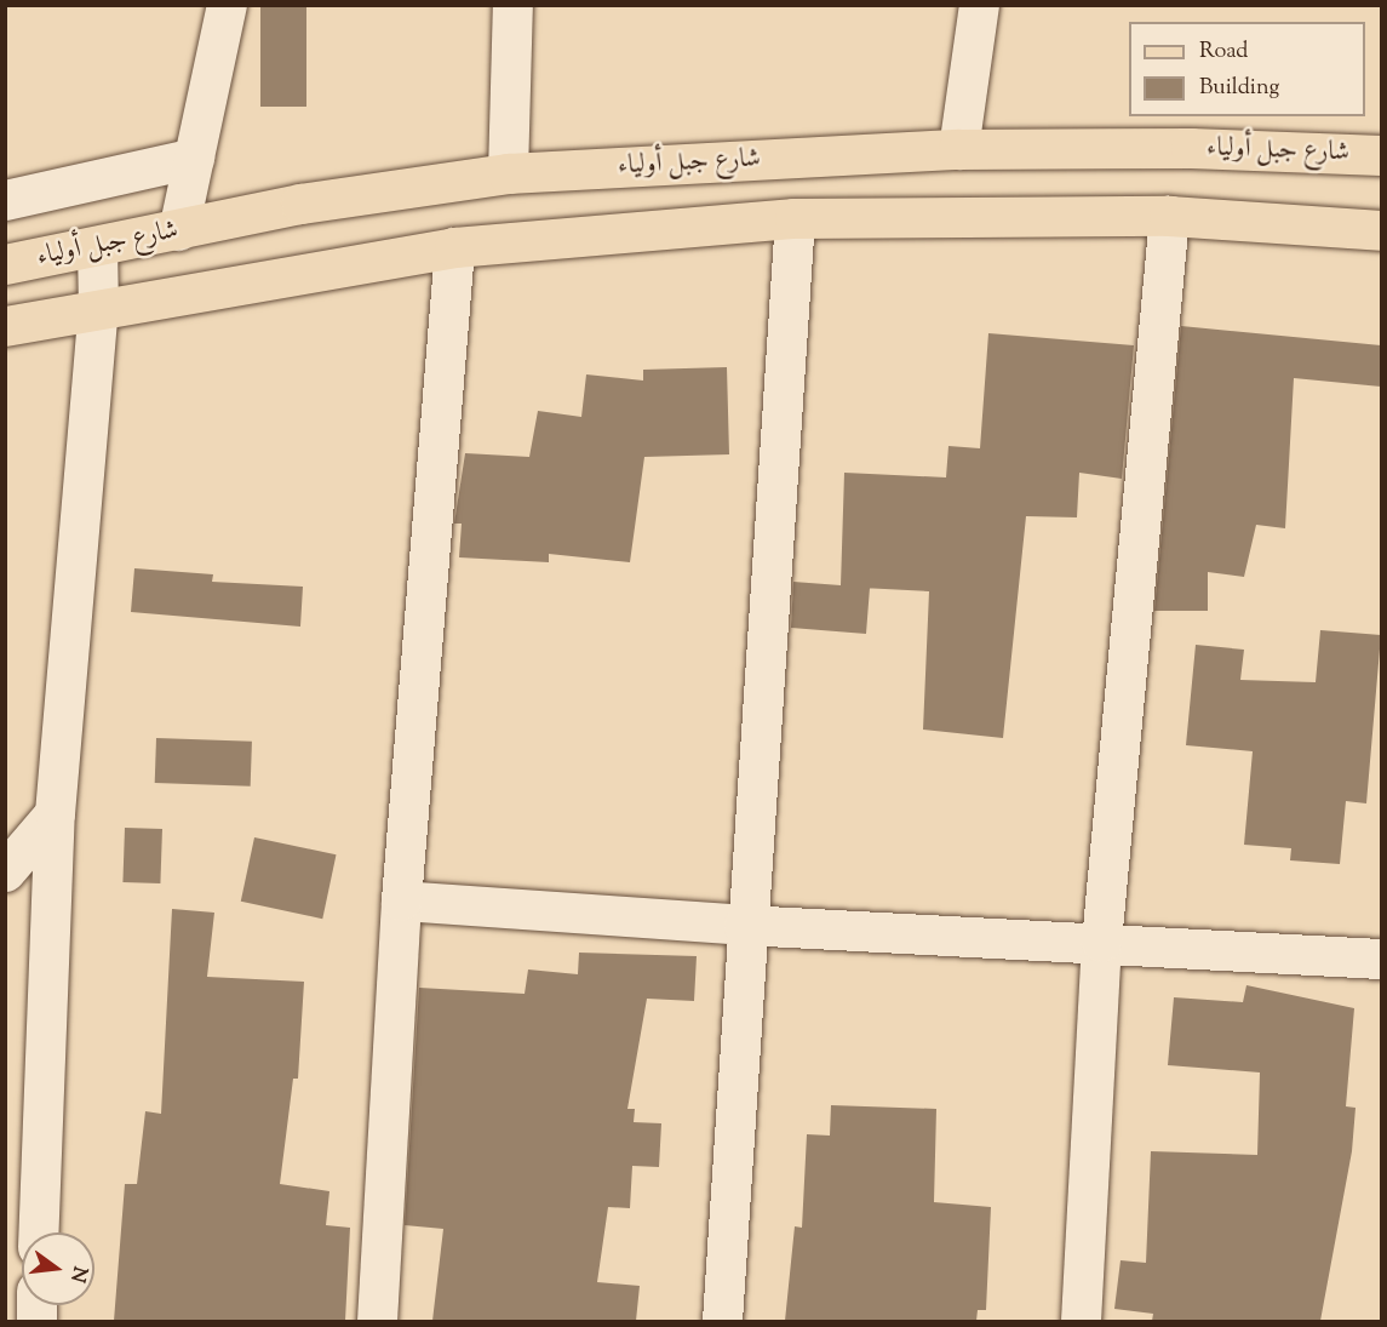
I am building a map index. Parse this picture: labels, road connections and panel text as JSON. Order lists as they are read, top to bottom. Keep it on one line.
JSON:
{"streets":{"main road":["شارع جبل أولياء"]},"legend":["Road","Building"],"north":"right"}
